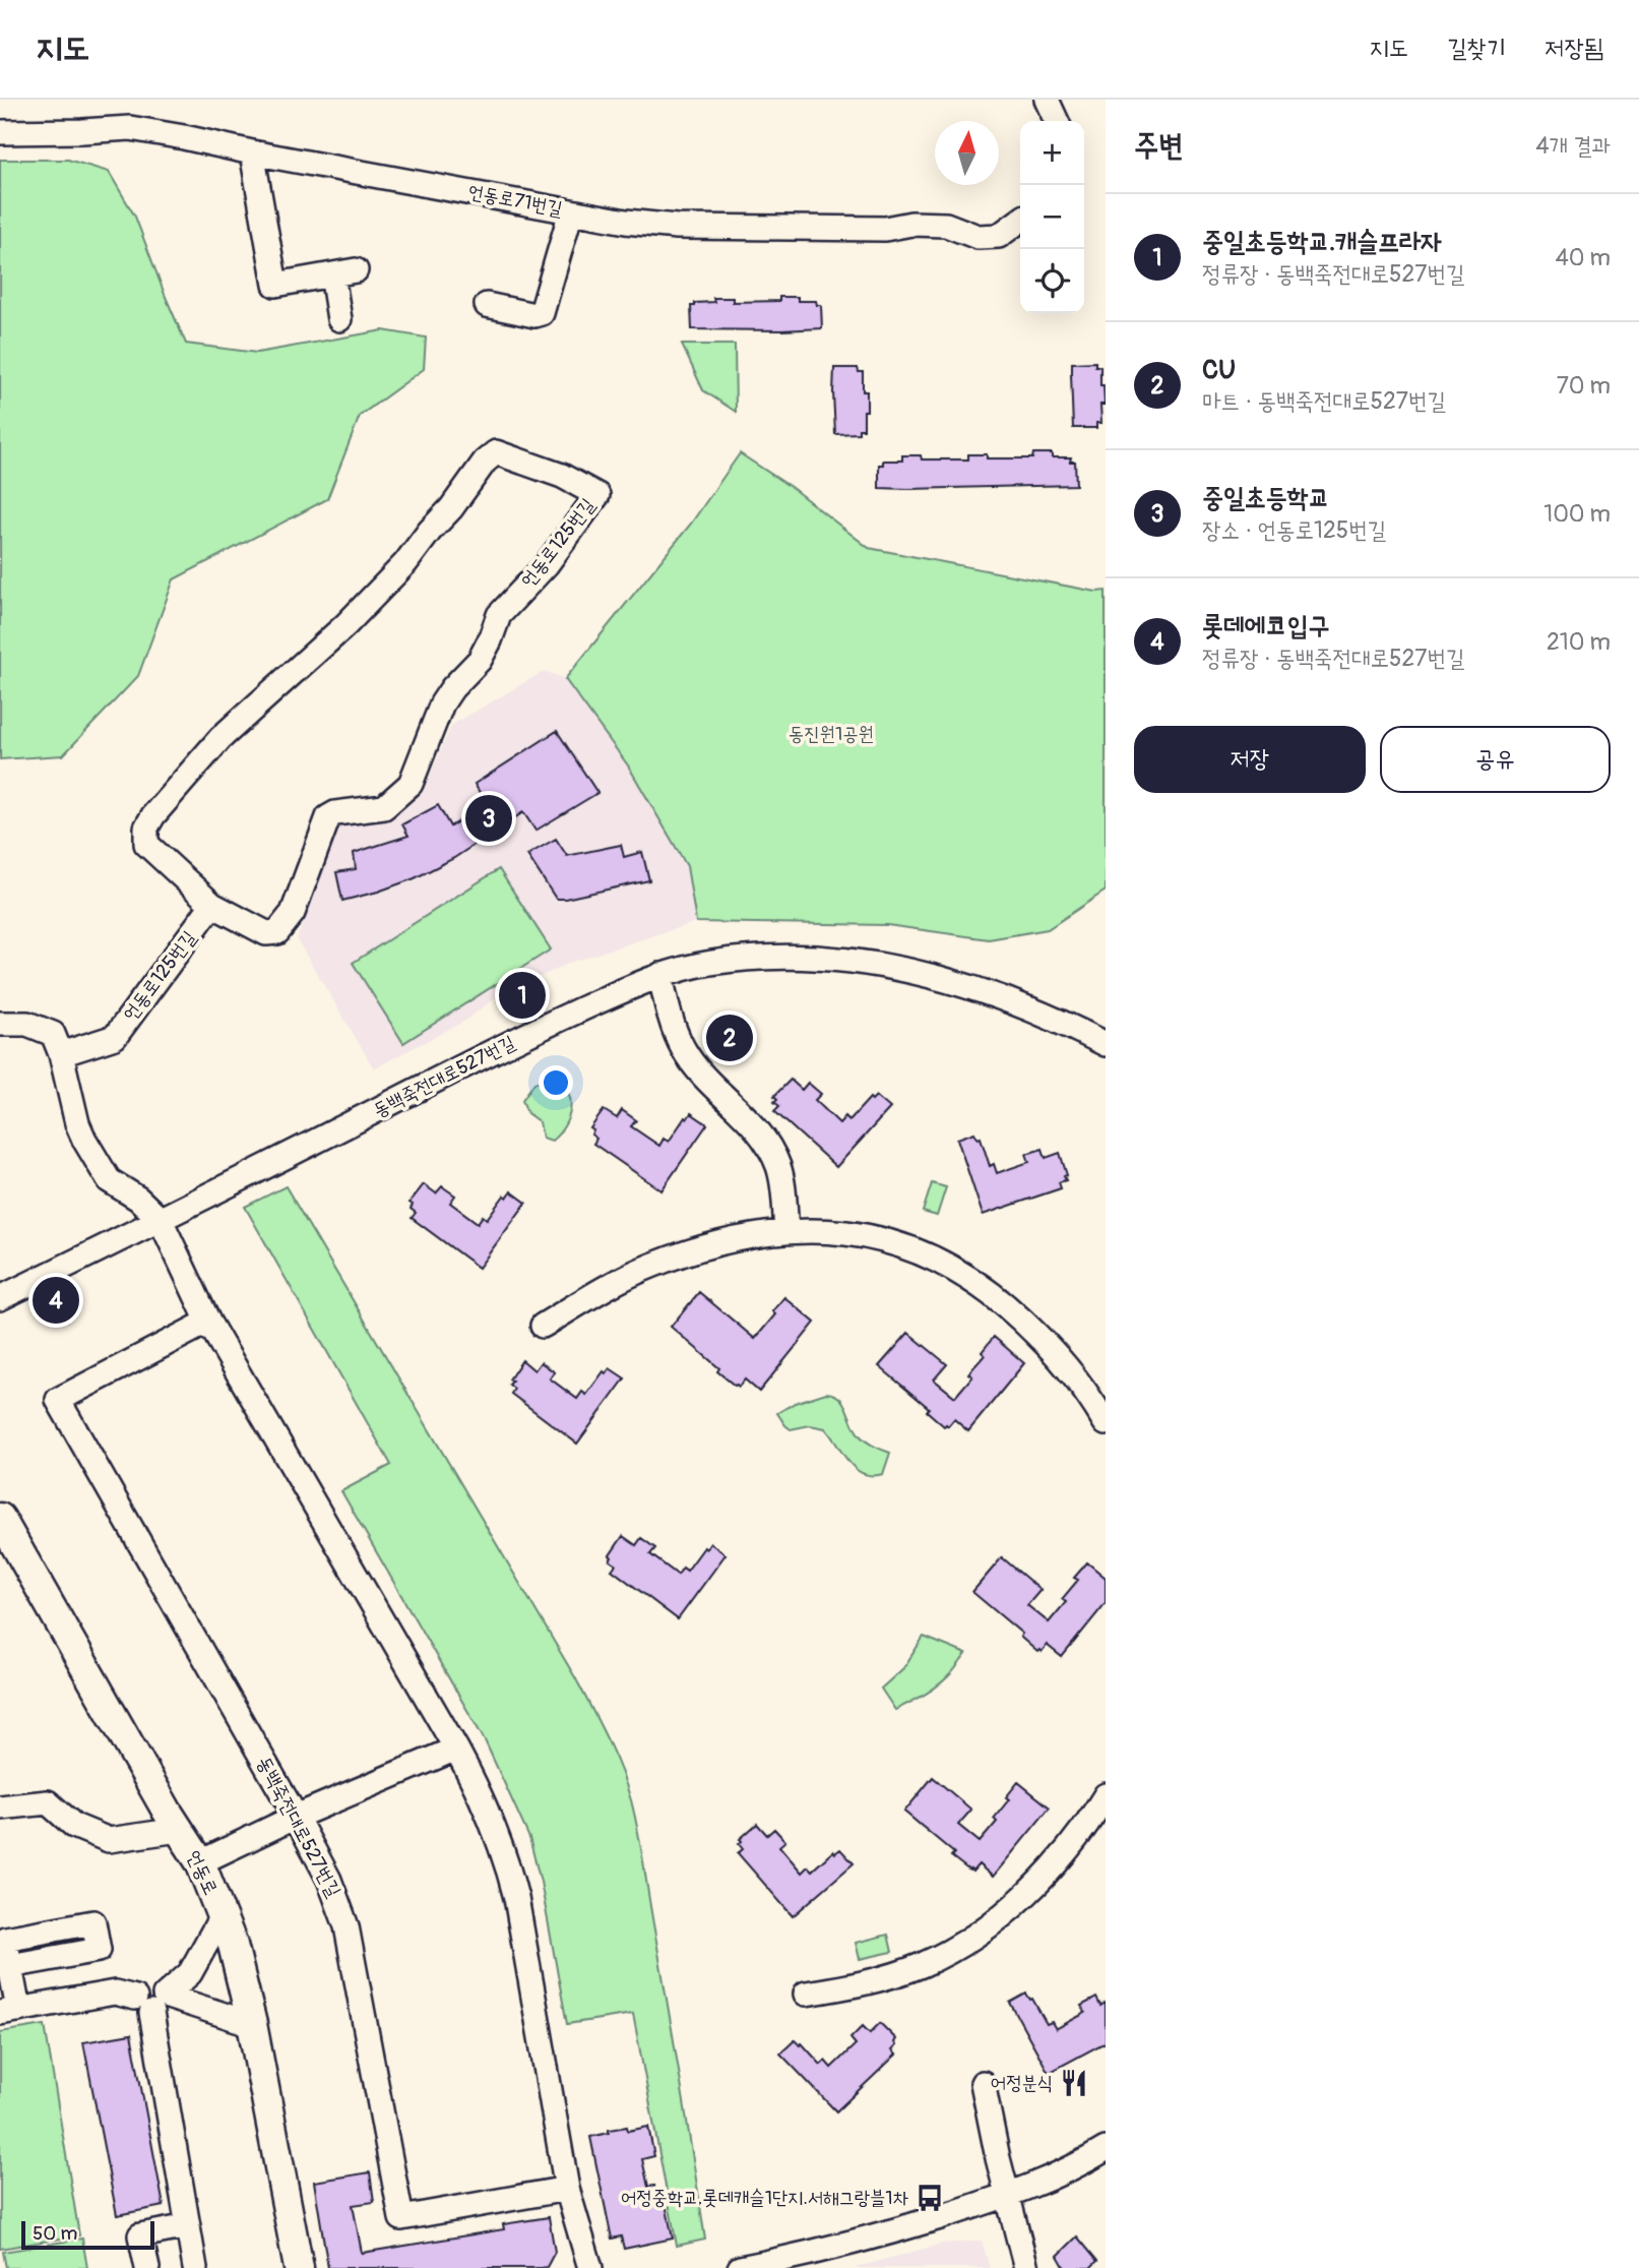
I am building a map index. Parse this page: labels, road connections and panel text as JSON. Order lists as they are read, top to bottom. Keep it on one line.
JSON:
{"streets":{"main road":["언동로"],"street":["언동로71번길","언동로125번길","동백죽전대로527번길"]},"parks":["동진원1공원"],"places":{"restaurant":["어정분식"],"bus stop":["어정중학교.롯데캐슬1단지.서해그랑블1차"]},"scale_bar":"50 m","north":"top","page":{"header":"지도","nav":["지도","길찾기","저장됨"],"heading":["주변","4개 결과"],"map_buttons":["+","−"],"list":[{"mark":"1","name":"중일초등학교.캐슬프라자","note":"정류장 · 동백죽전대로527번길","value":"40 m"},{"mark":"2","name":"CU","note":"마트 · 동백죽전대로527번길","value":"70 m"},{"mark":"3","name":"중일초등학교","note":"장소 · 언동로125번길","value":"100 m"},{"mark":"4","name":"롯데에코입구","note":"정류장 · 동백죽전대로527번길","value":"210 m"}],"buttons":["저장","공유"],"pins":["3","1","2","4"],"scale":"50 m"}}
